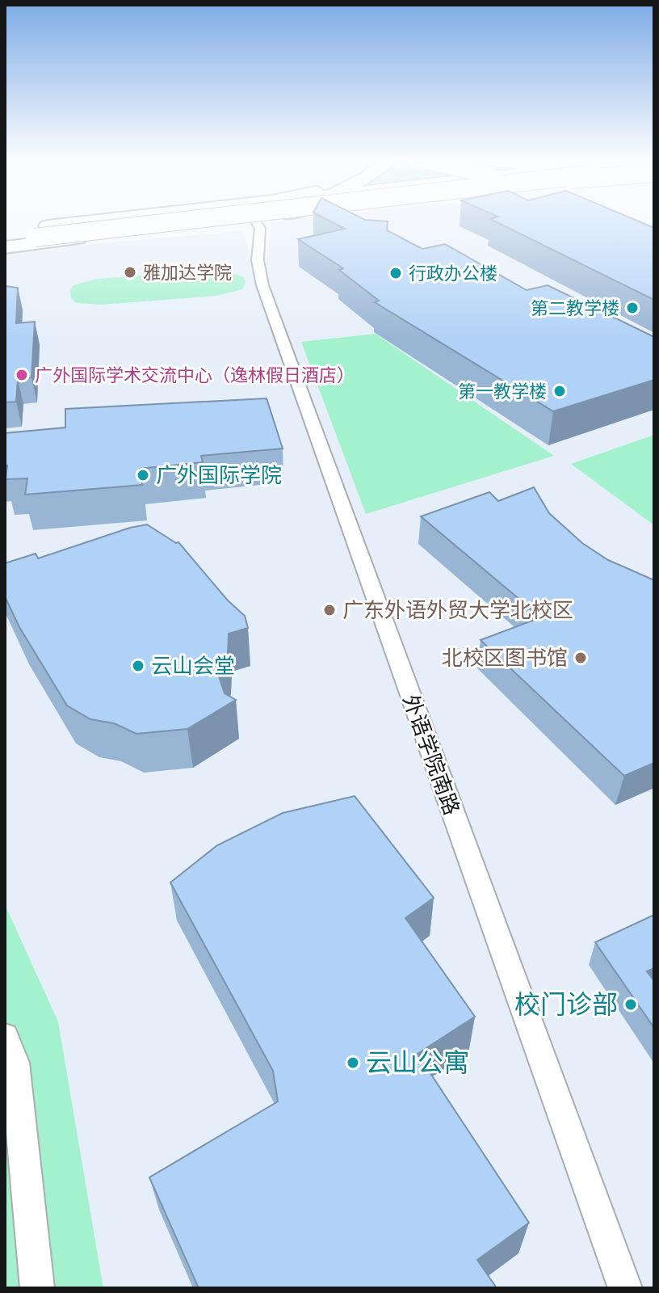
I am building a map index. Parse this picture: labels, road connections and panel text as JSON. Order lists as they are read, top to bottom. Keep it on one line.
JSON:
{"streets":{"street":["外语学院南路"]},"places":["雅加达学院","行政办公楼","第二教学楼","广外国际学术交流中心（逸林假日酒店）","第一教学楼","广外国际学院","广东外语外贸大学北校区","北校区图书馆","云山会堂","校门诊部","云山公寓"]}
